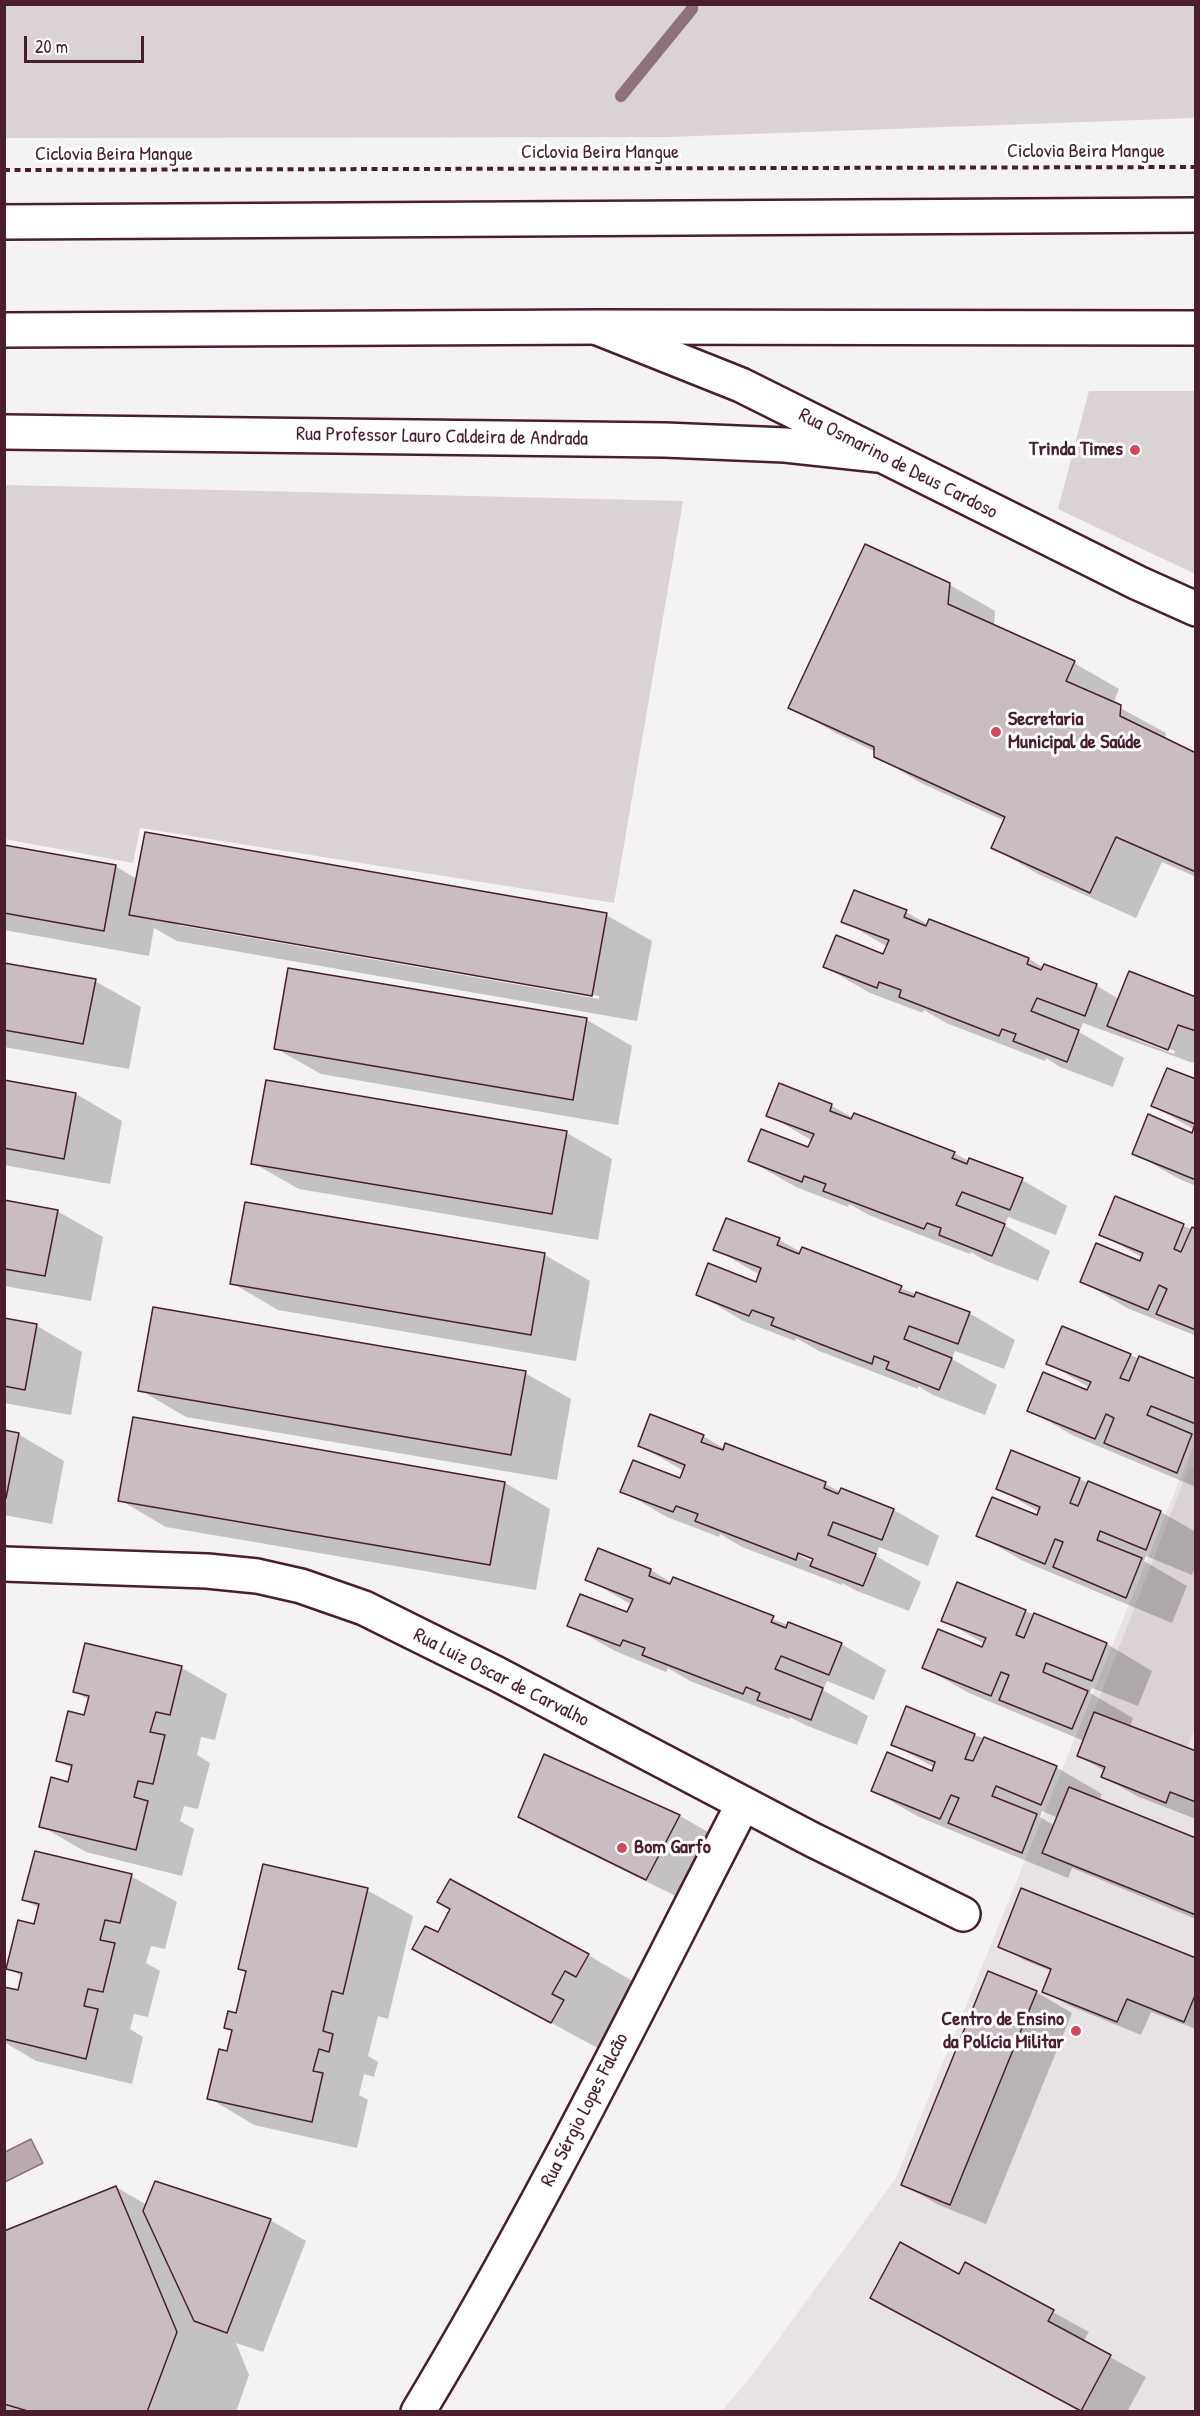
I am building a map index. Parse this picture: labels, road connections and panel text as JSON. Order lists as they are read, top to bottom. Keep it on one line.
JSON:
{"streets":{"main road":["Rua Professor Lauro Caldeira de Andrada","Rua Osmarino de Deus Cardoso","Rua Luiz Oscar de Carvalho","Rua Sérgio Lopes Falcão"],"path":["Ciclovia Beira Mangue"]},"crossings":[["Rua Professor Lauro Caldeira de Andrada","Rua Osmarino de Deus Cardoso"],["Rua Luiz Oscar de Carvalho","Rua Sérgio Lopes Falcão"]],"places":["Trinda Times","Secretaria Municipal de Saúde","Bom Garfo","Centro de Ensino da Polícia Militar"],"scale_bar":"20 m"}
